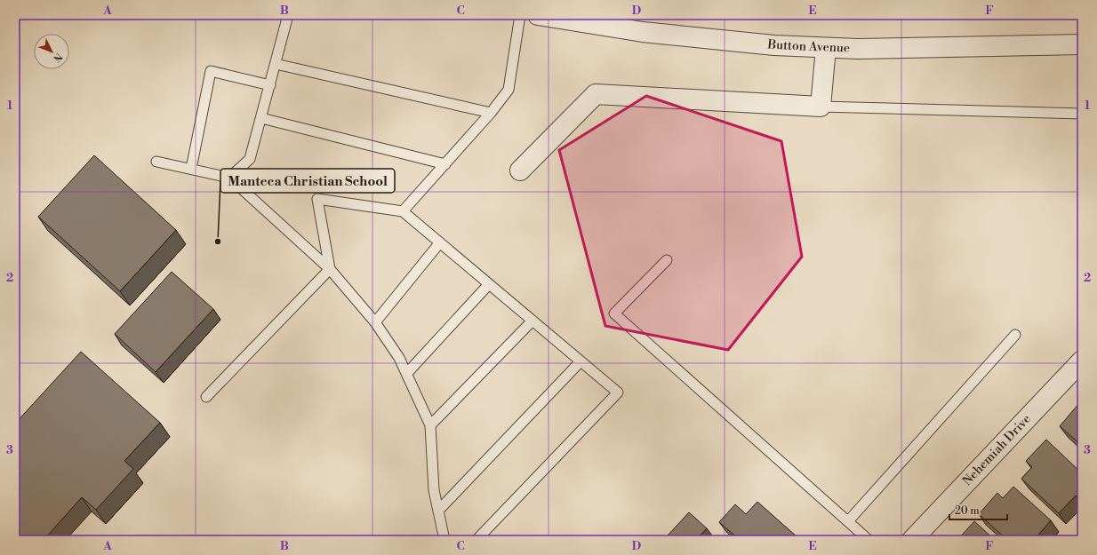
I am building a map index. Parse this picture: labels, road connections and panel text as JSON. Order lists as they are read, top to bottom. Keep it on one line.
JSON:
{"streets":{"street":["Button Avenue","Nehemiah Drive"]},"places":["Manteca Christian School"],"scale_bar":"20 m","north":"bottom right","grid":{"columns":["A","B","C","D","E","F"],"rows":["1","2","3"]}}
